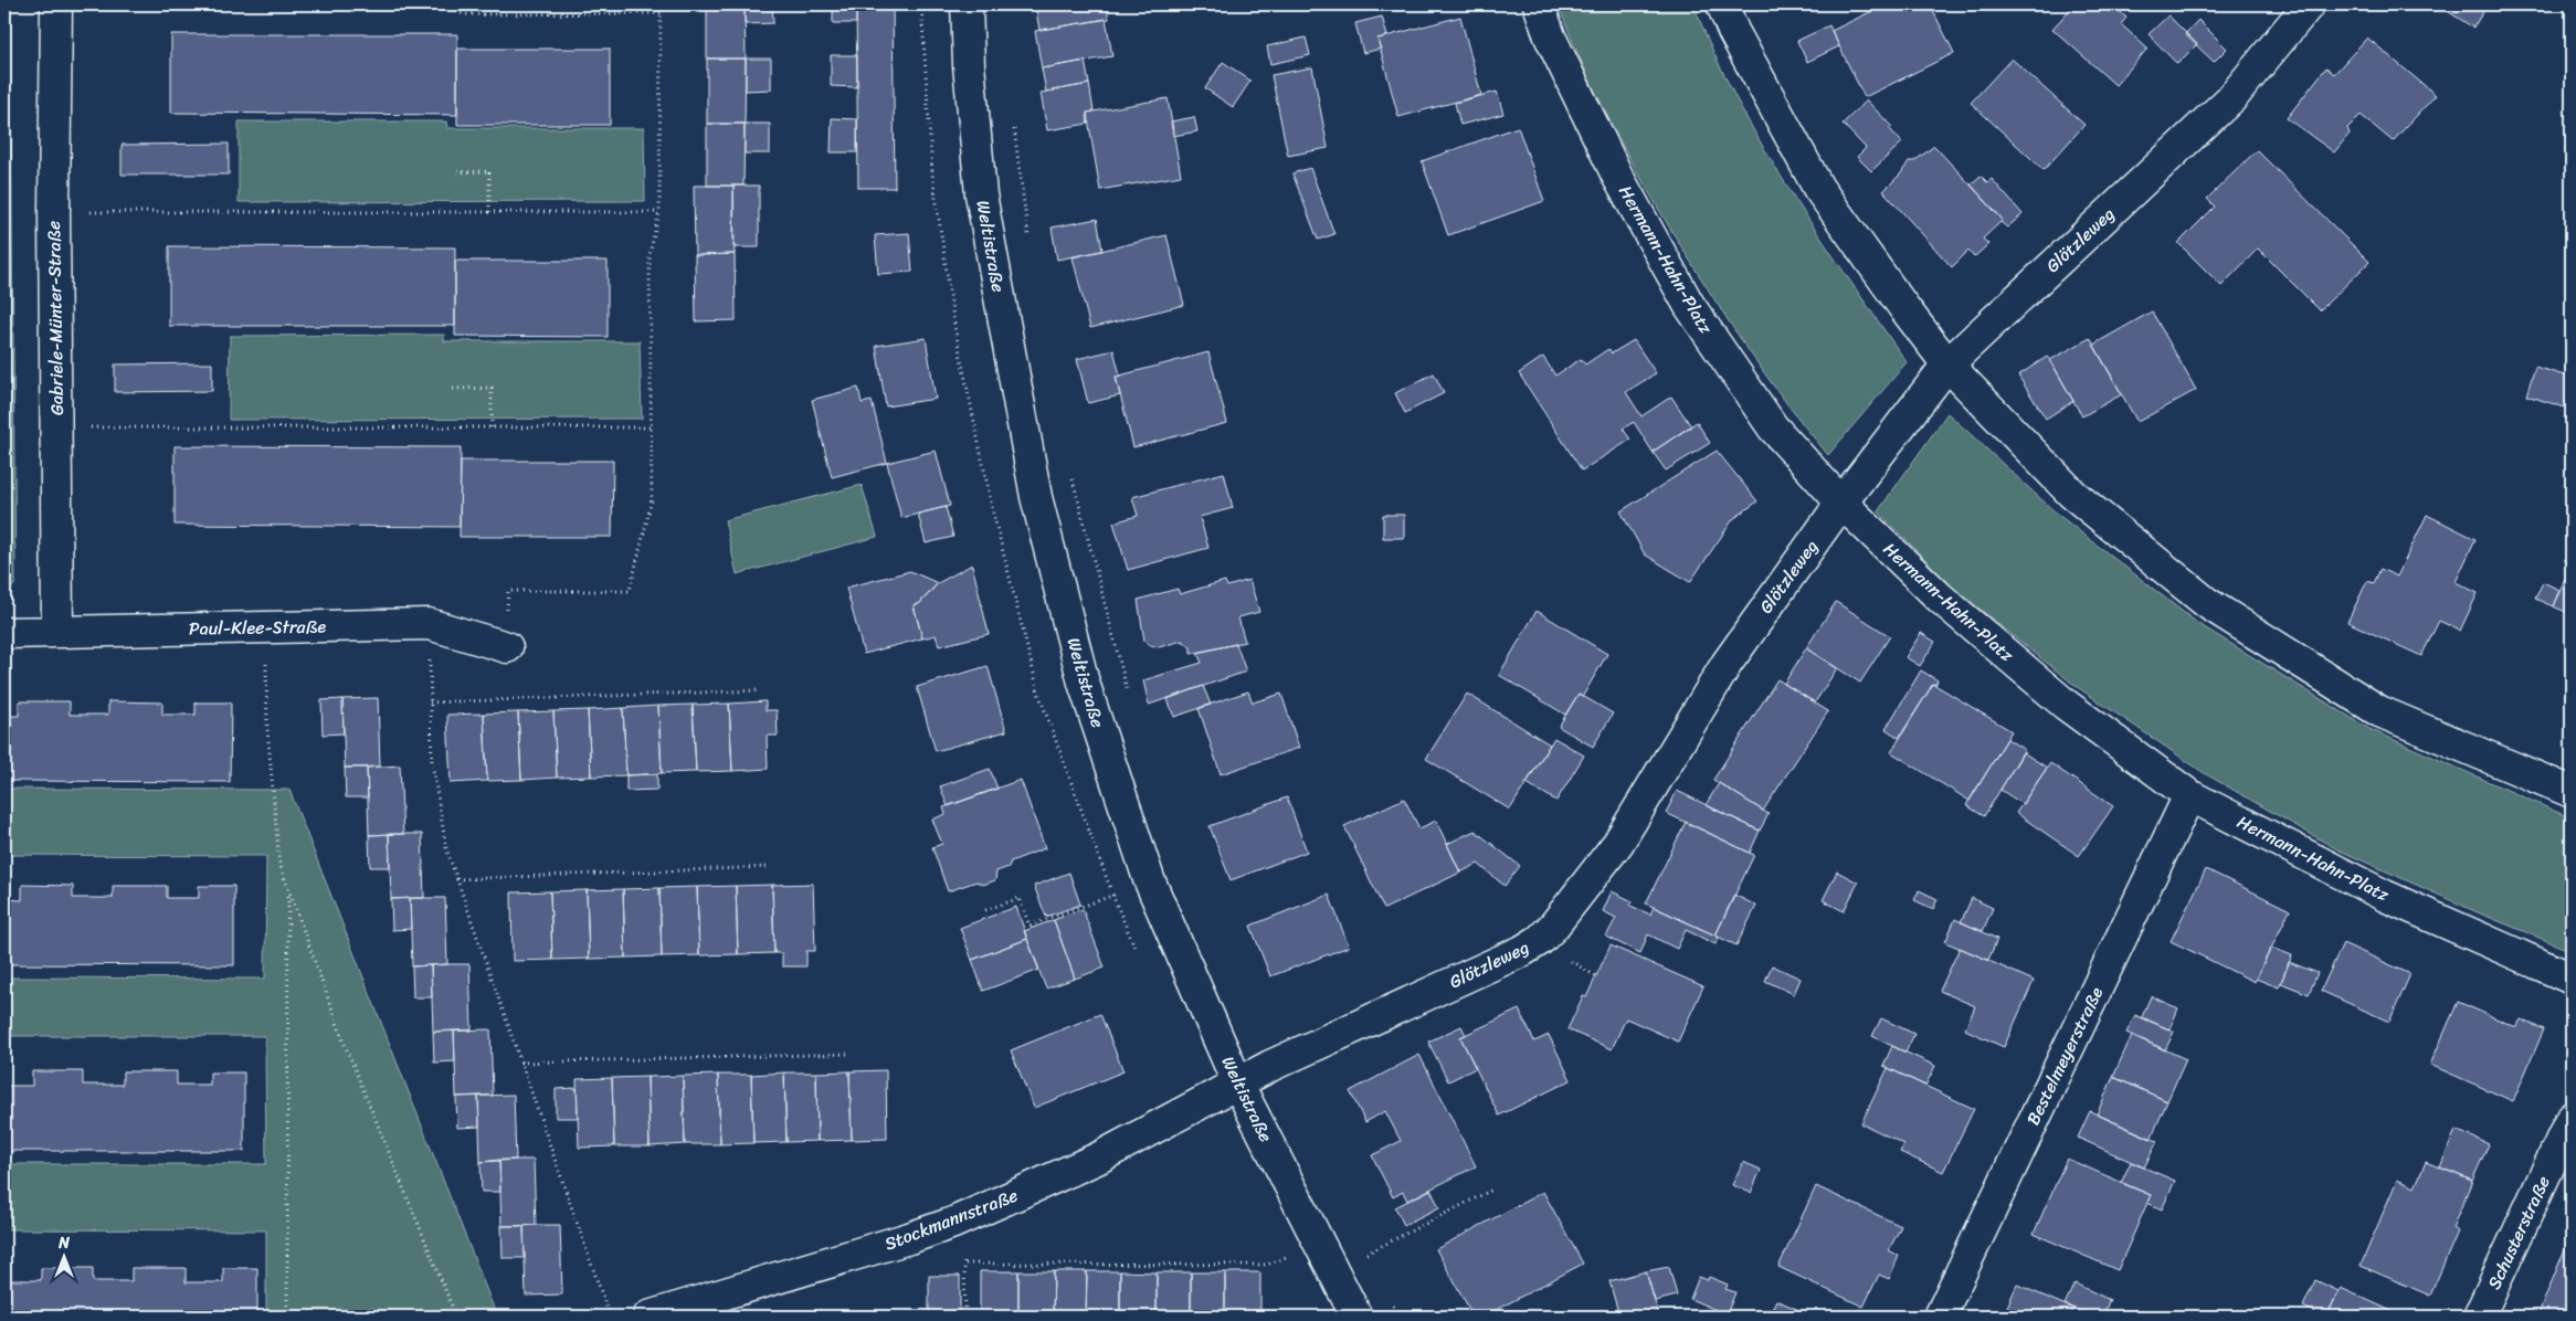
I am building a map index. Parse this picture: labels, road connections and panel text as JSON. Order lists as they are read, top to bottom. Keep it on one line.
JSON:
{"streets":{"street":["Glötzleweg","Weltistraße","Hermann-Hahn-Platz","Gabriele-Münter-Straße","Paul-Klee-Straße","Bestelmeyerstraße","Stockmannstraße","Schusterstraße"]},"crossings":[["Glötzleweg","Weltistraße"],["Glötzleweg","Hermann-Hahn-Platz"],["Glötzleweg","Stockmannstraße"],["Weltistraße","Stockmannstraße"],["Hermann-Hahn-Platz","Bestelmeyerstraße"],["Gabriele-Münter-Straße","Paul-Klee-Straße"]],"north":"top"}
